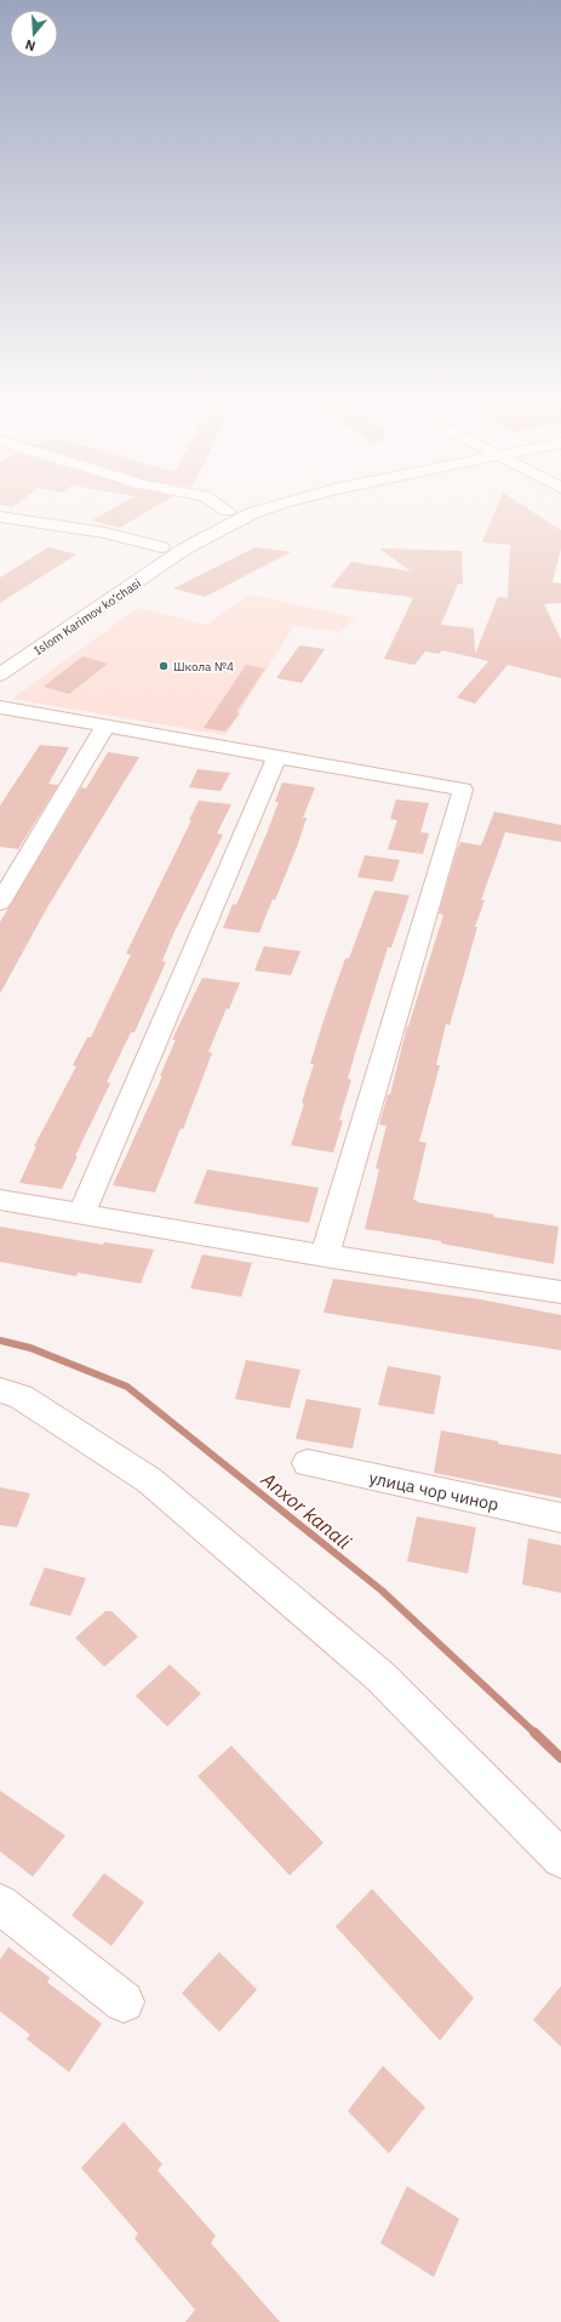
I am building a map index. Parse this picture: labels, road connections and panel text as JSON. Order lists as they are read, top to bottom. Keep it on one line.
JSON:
{"streets":{"street":["Islom Karimov ko‘chasi","улица чор чинор"]},"water":["Anxor kanali"],"places":["Школа №4"],"north":"bottom"}
